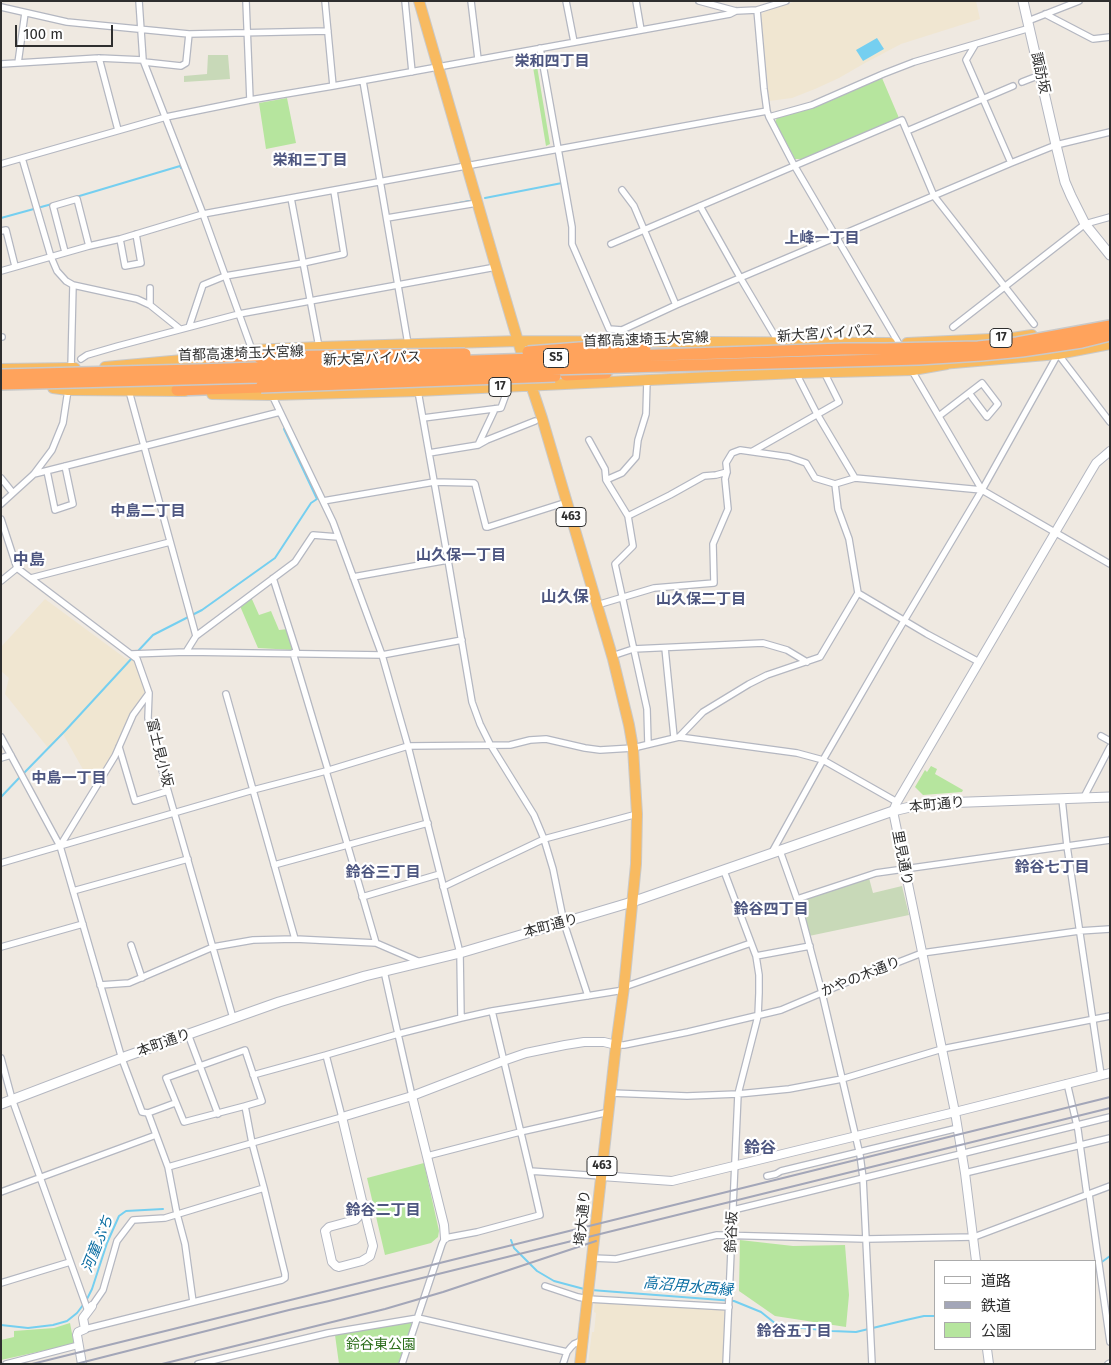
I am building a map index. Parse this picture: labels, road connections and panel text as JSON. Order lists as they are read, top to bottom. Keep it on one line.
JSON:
{"streets":{"highway":["新大宮バイパス","17","首都高速埼玉大宮線","S5","463","埼大通り"],"main road":["諏訪坂","本町通り"],"street":["富士見小坂","里見通り","かやの木通り","鈴谷坂"]},"crossings":[["新大宮バイパス","17"],["17","463"],["463","本町通り"],["463","かやの木通り"],["463","埼大通り"],["富士見小坂","本町通り"],["本町通り","里見通り"],["本町通り","鈴谷坂"],["里見通り","かやの木通り"],["かやの木通り","埼大通り"],["かやの木通り","鈴谷坂"]],"districts":["栄和四丁目","栄和三丁目","上峰一丁目","中島二丁目","山久保一丁目","中島","山久保","山久保二丁目","中島一丁目","鈴谷七丁目","鈴谷三丁目","鈴谷四丁目","鈴谷","鈴谷二丁目","鈴谷五丁目"],"water":["河童ぶち","高沼用水西縁"],"parks":["鈴谷東公園"],"legend":["道路","鉄道","公園"],"scale_bar":"100 m"}
